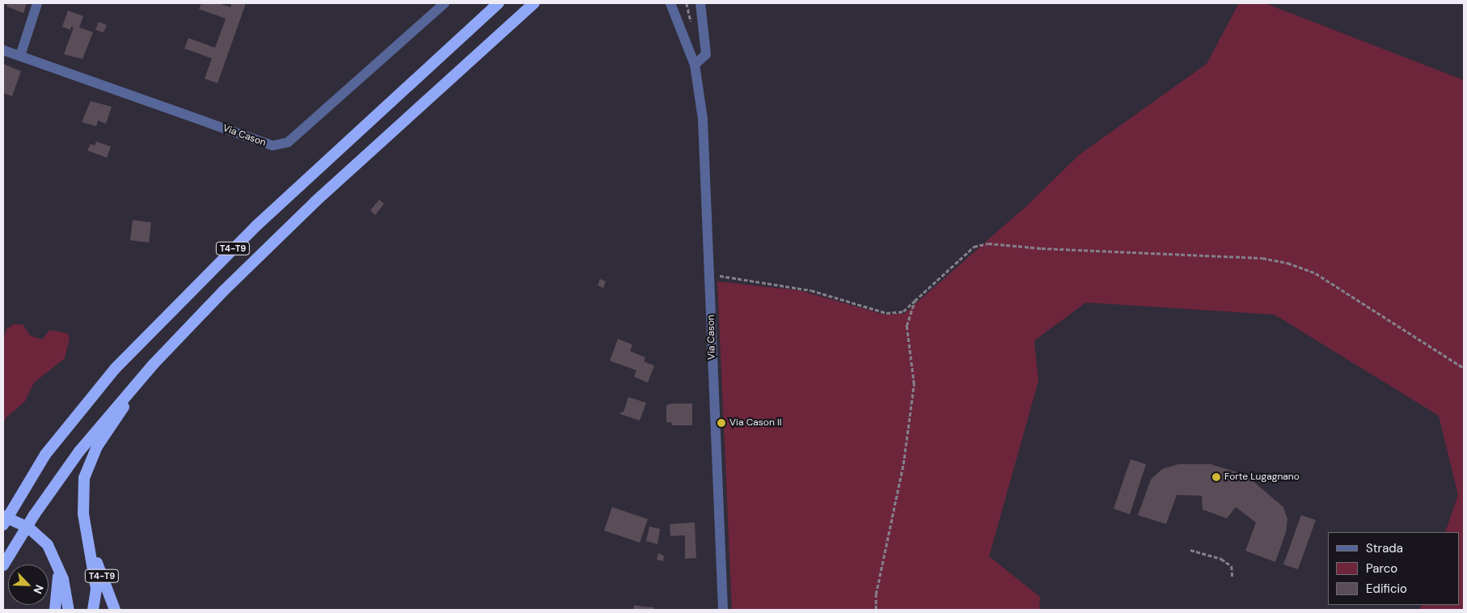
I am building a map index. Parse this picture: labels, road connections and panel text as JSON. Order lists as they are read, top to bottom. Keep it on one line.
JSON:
{"streets":{"highway":["T4-T9"],"street":["Via Cason"]},"places":["Via Cason II","Forte Lugagnano"],"legend":["Strada","Parco","Edificio"],"north":"bottom right"}
